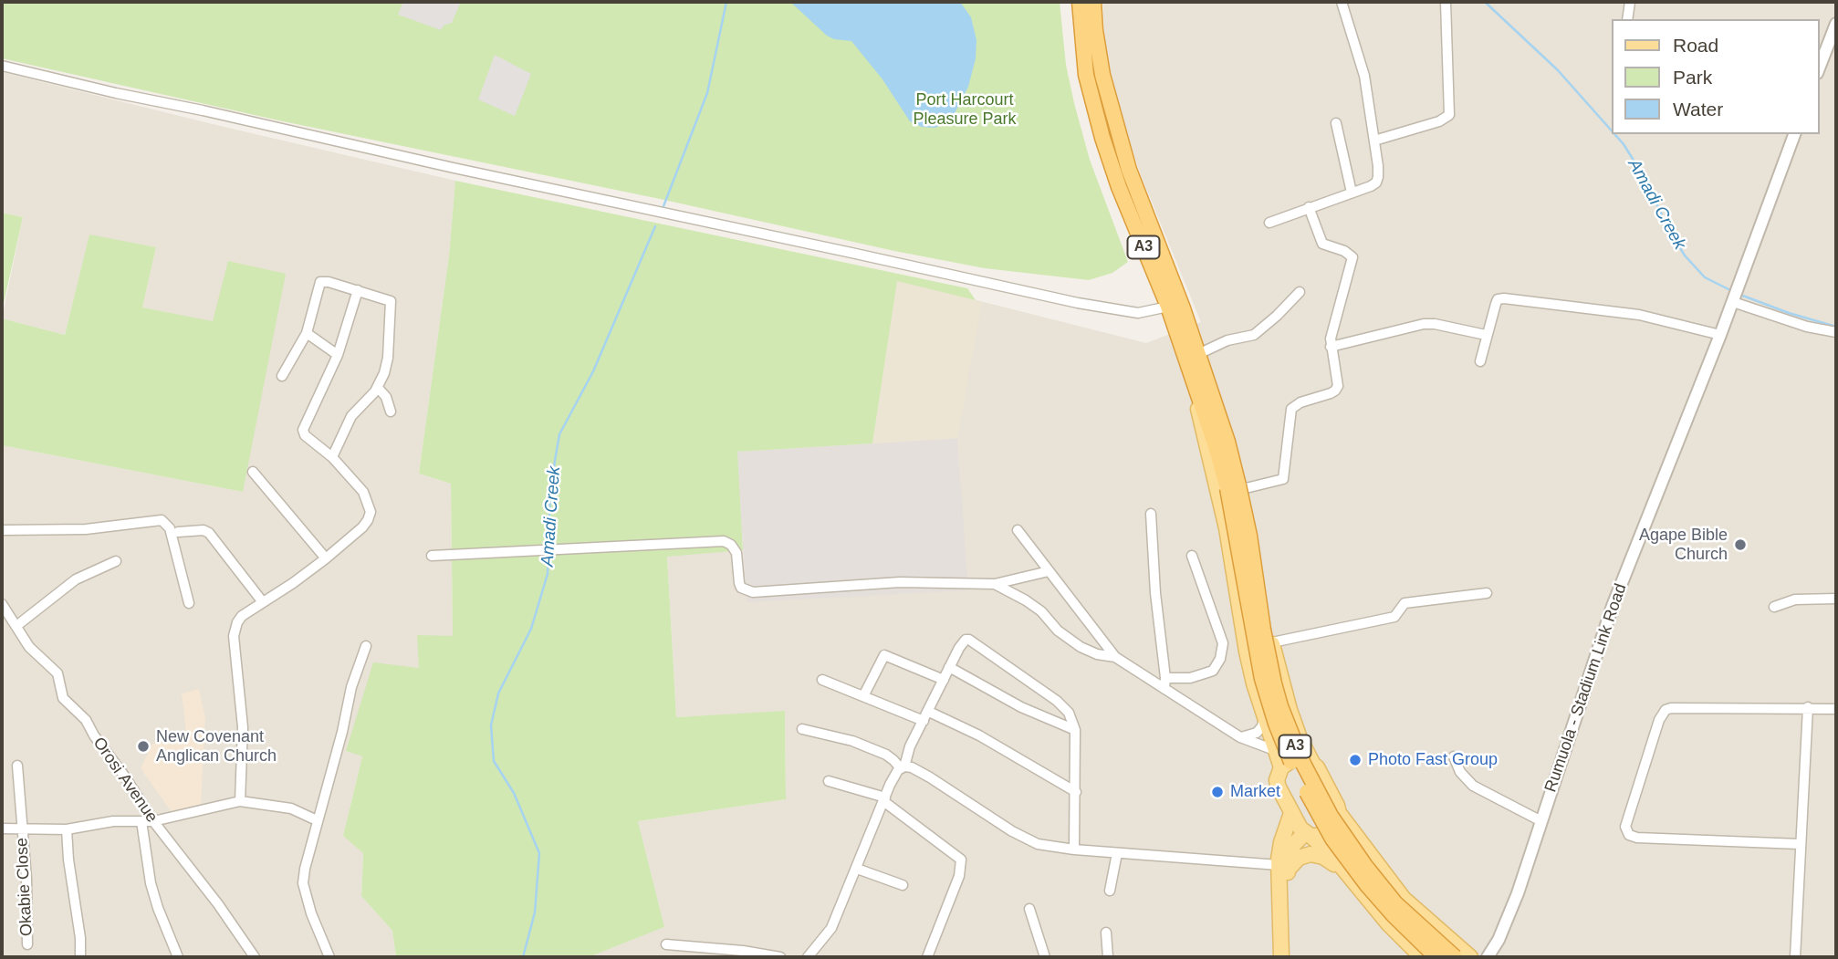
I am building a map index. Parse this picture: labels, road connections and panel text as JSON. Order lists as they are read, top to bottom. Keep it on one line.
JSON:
{"streets":{"highway":["A3"],"street":["Rumuola - Stadium Link Road","Orosi Avenue","Okabie Close"]},"water":["Amadi Creek"],"parks":["Port Harcourt Pleasure Park"],"places":["Agape Bible Church","New Covenant Anglican Church","Photo Fast Group","Market"],"legend":["Road","Park","Water"]}
